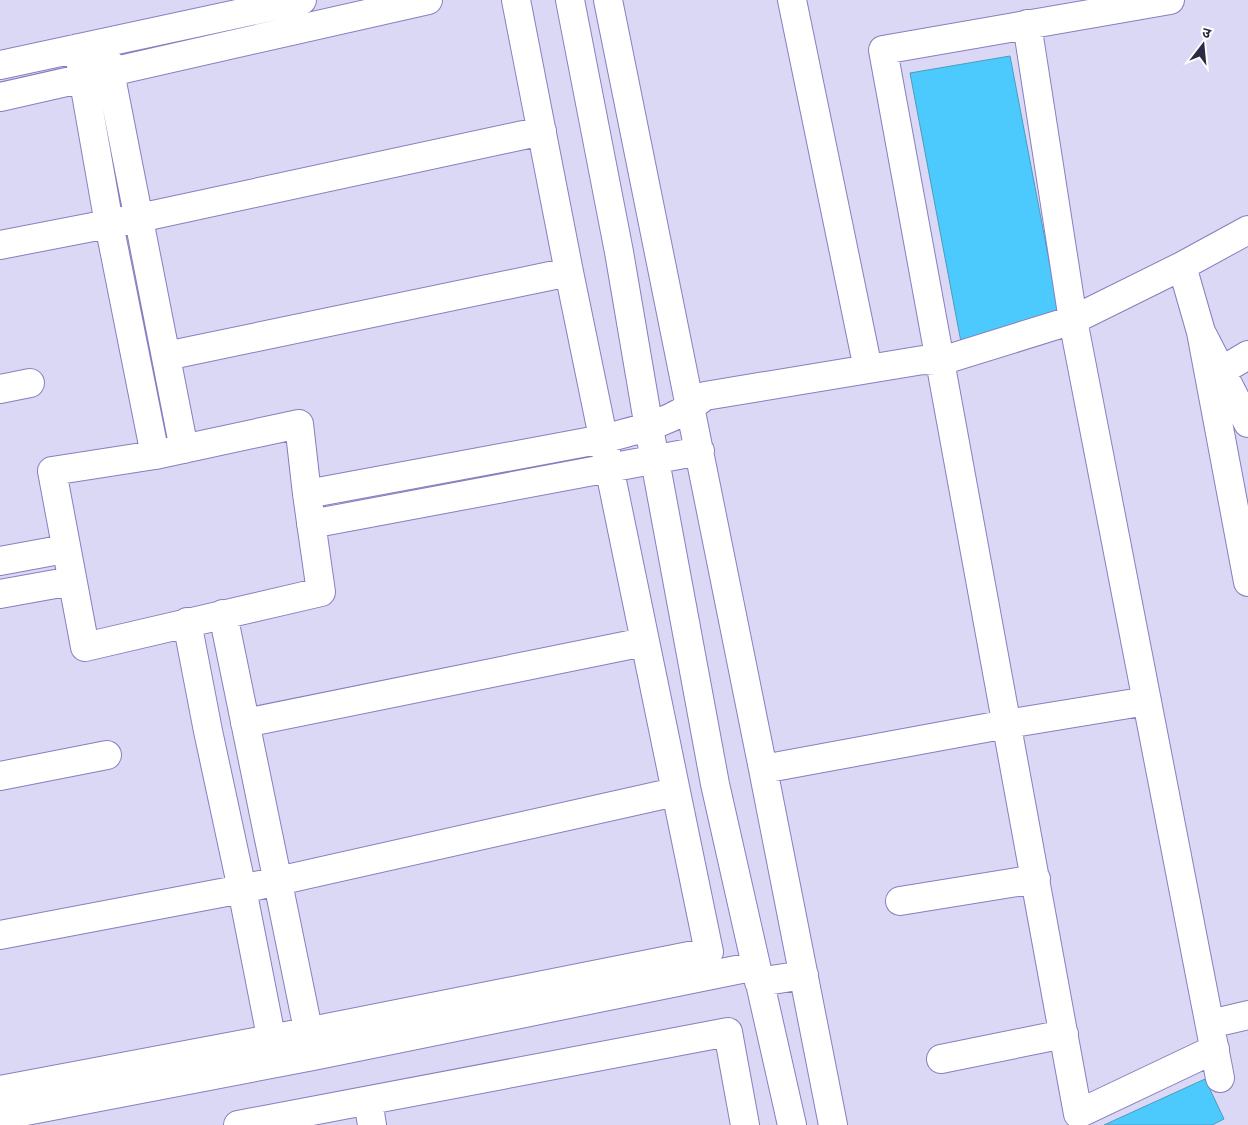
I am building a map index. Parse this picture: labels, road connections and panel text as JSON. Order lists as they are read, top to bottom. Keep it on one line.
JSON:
{"north":"top"}
